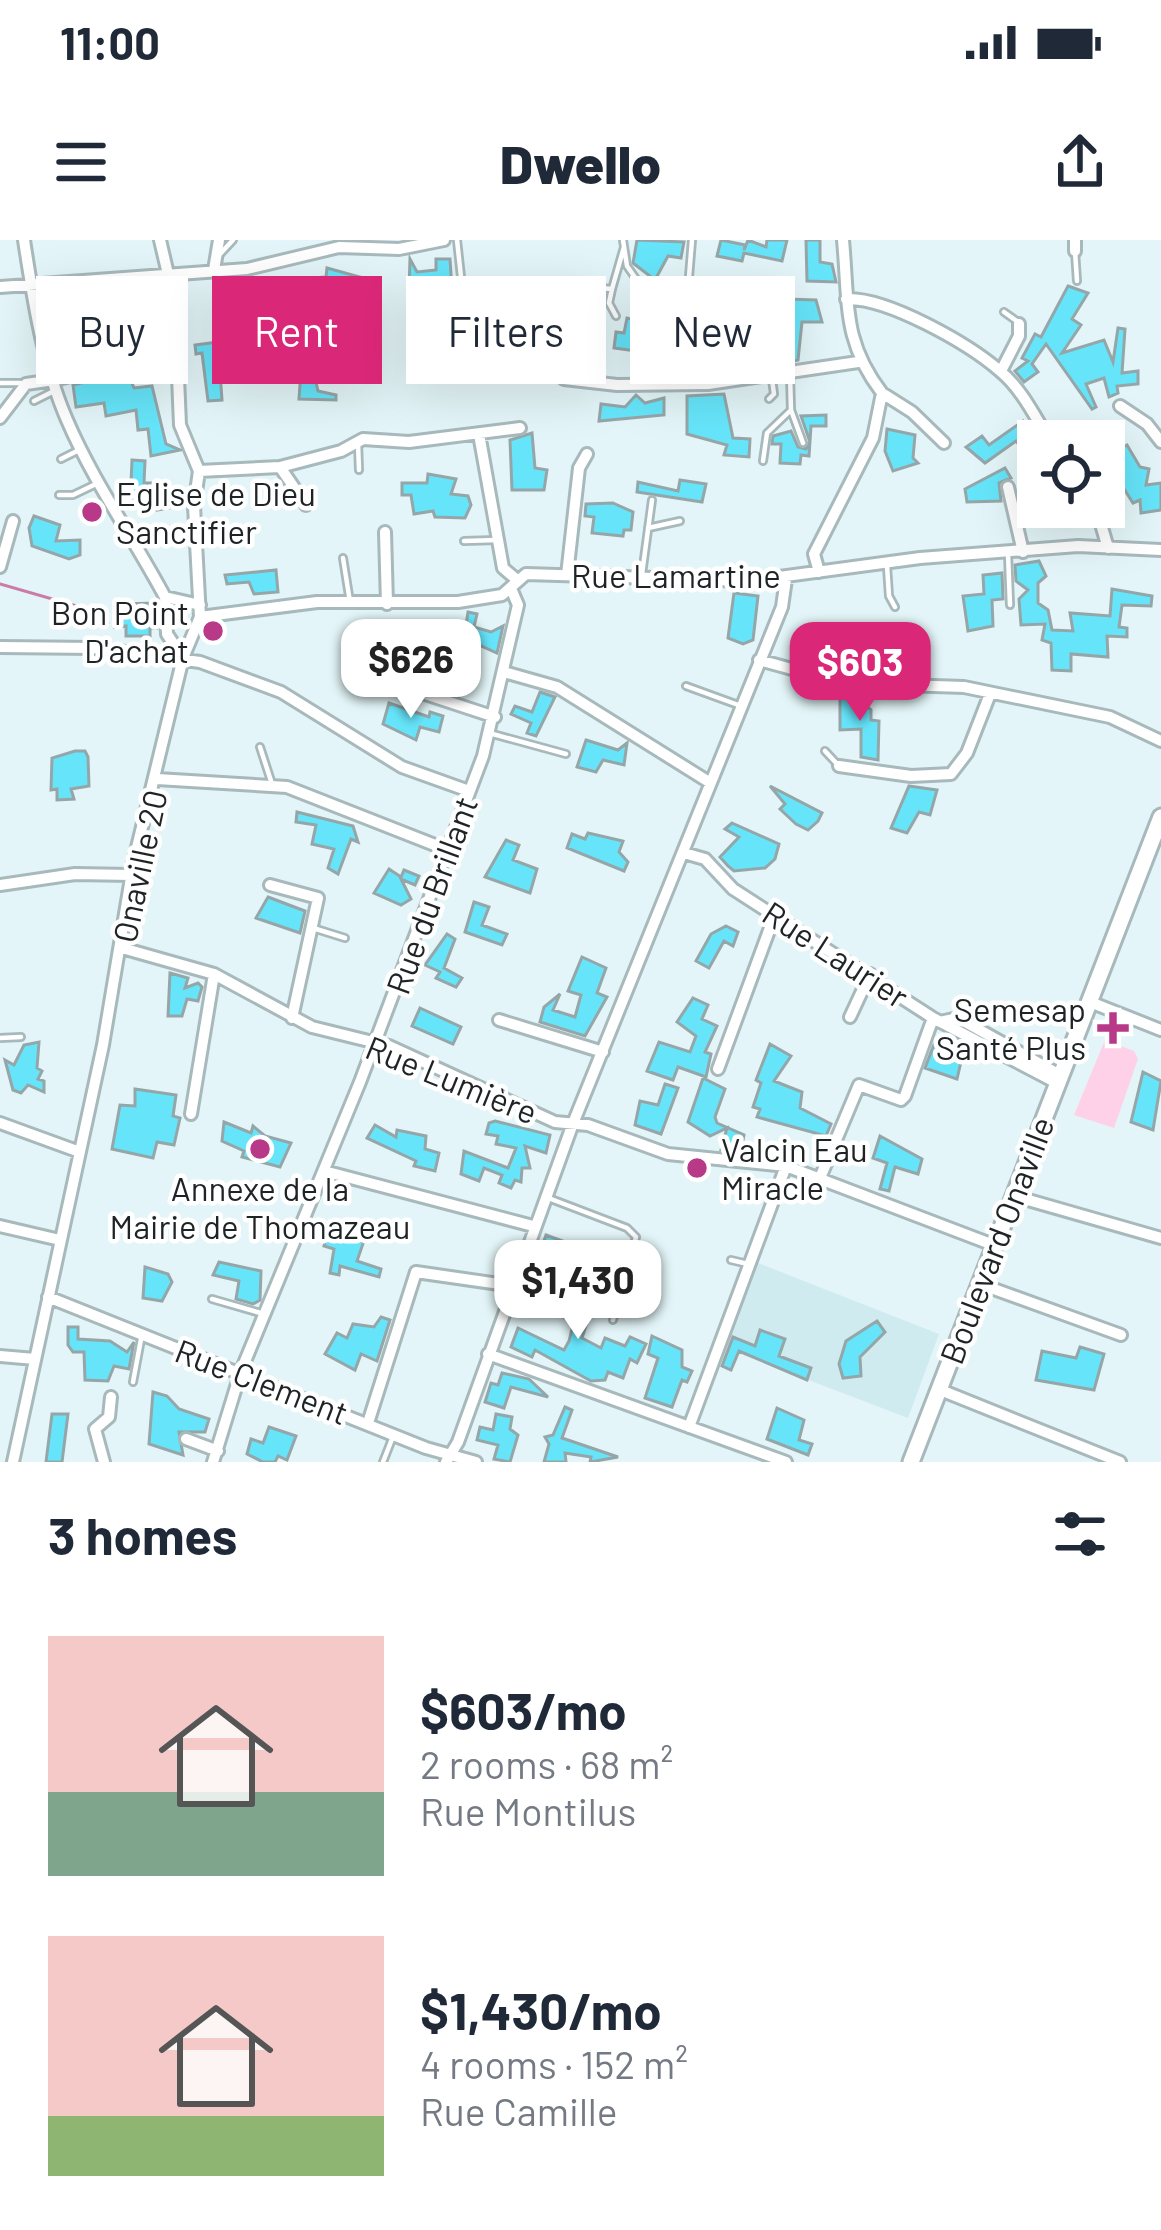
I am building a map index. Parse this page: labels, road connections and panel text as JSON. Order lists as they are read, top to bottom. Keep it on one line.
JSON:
{"streets":{"street":["Rue Lamartine","Onaville 20","Rue du Brillant","Rue Laurier","Rue Lumière","Boulevard Onaville","Rue Clement"]},"crossings":[["Rue Lamartine","Onaville 20"],["Rue Lamartine","Rue du Brillant"],["Onaville 20","Rue Lumière"],["Onaville 20","Rue Clement"],["Rue du Brillant","Rue Lumière"],["Rue du Brillant","Rue Clement"],["Rue Laurier","Boulevard Onaville"],["Rue Lumière","Boulevard Onaville"]],"places":{"other":["Eglise de Dieu Sanctifier","Bon Point D'achat","Annexe de la Mairie de Thomazeau","Valcin Eau Miracle"],"health":["Semesap Santé Plus"]},"page":{"status":"11:00","header":"Dwello","chip":["Buy","Rent","Filters","New"],"price":["$626","$603","$1,430"],"heading":"3 homes","list":[{"name":"$603/mo","note":"2 rooms · 68 m² · Rue Montilus"},{"name":"$1,430/mo","note":"4 rooms · 152 m² · Rue Camille"}]}}
